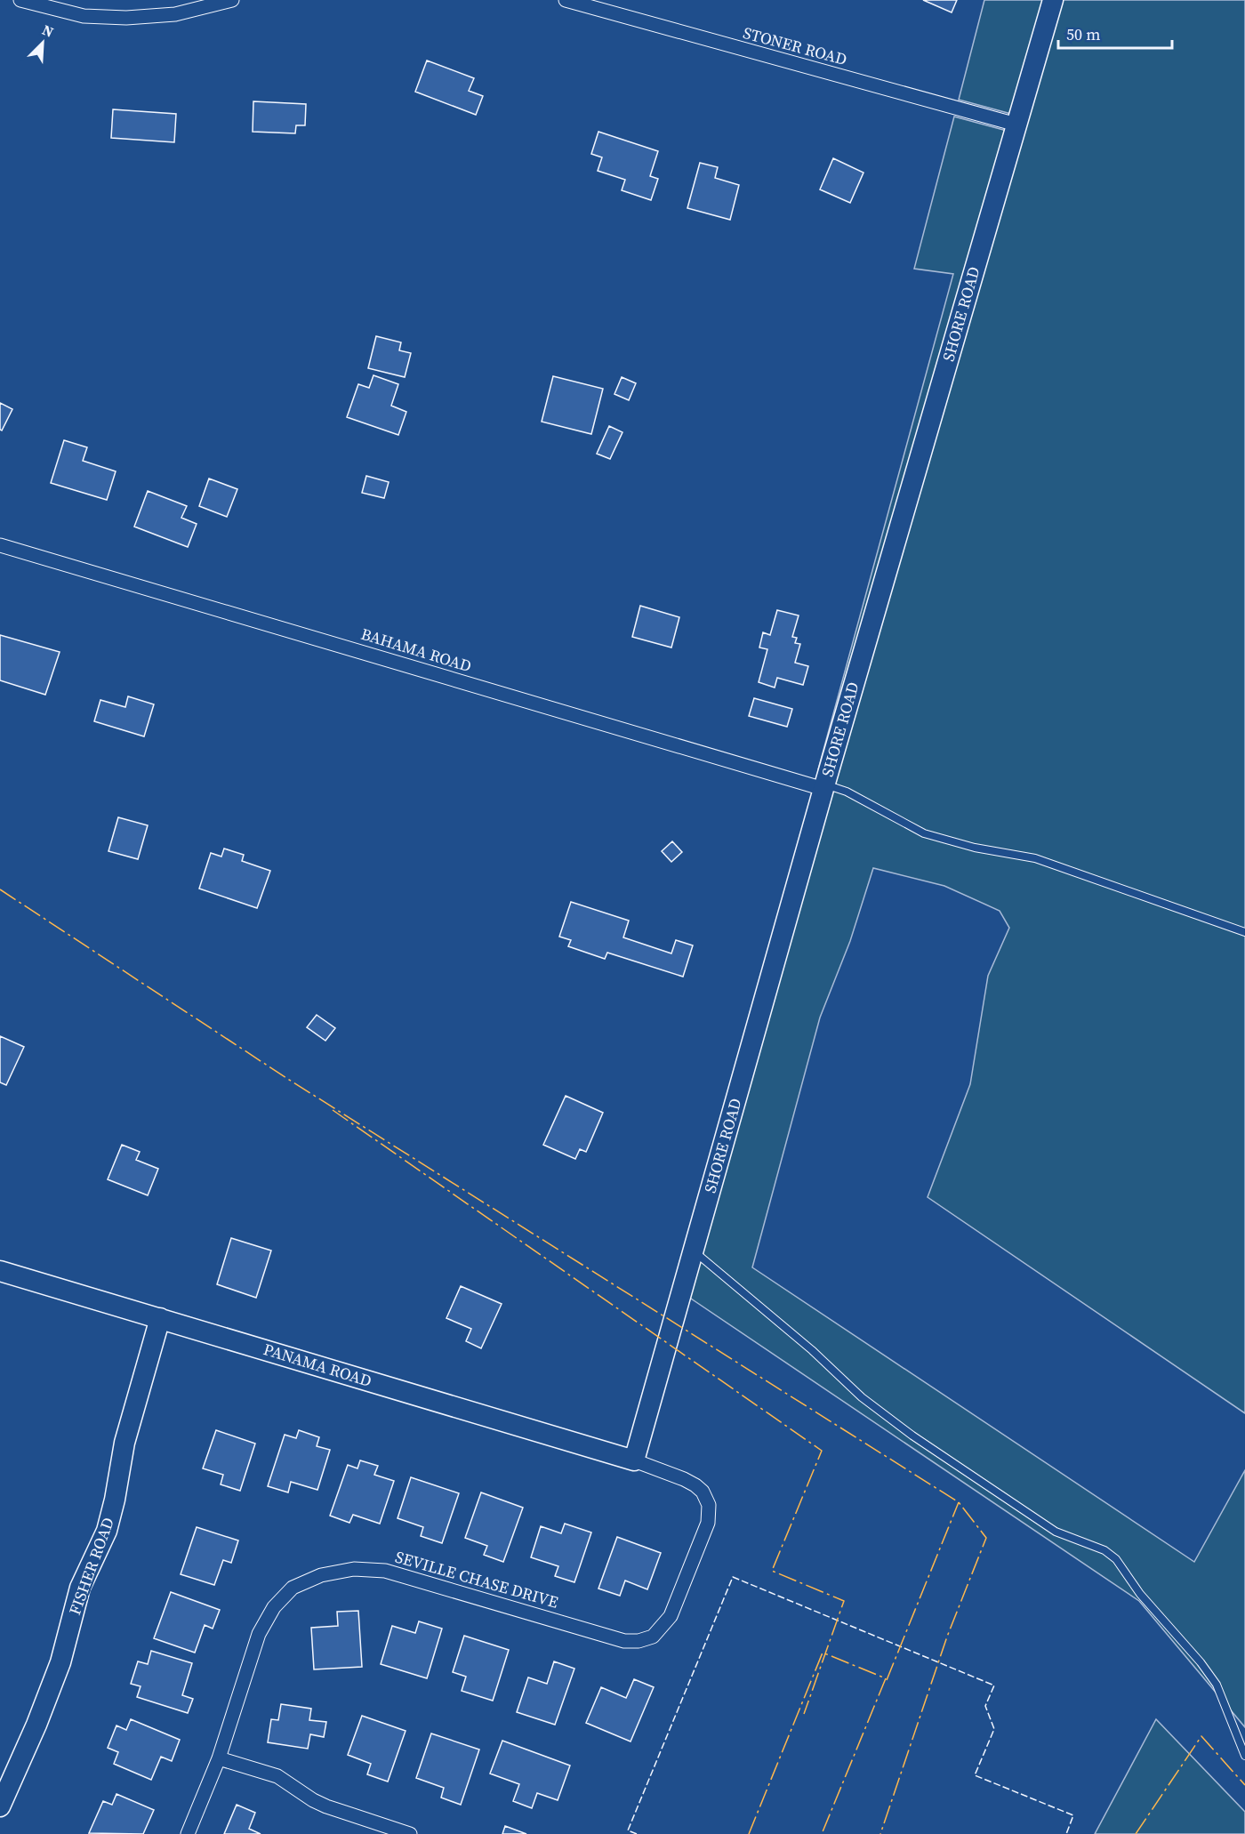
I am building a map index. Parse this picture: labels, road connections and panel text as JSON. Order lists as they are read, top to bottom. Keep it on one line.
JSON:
{"streets":{"street":["STONER ROAD","SHORE ROAD","BAHAMA ROAD","PANAMA ROAD","FISHER ROAD","SEVILLE CHASE DRIVE"]},"crossings":[["STONER ROAD","SHORE ROAD"],["SHORE ROAD","BAHAMA ROAD"],["SHORE ROAD","PANAMA ROAD"],["SHORE ROAD","SEVILLE CHASE DRIVE"],["PANAMA ROAD","FISHER ROAD"],["PANAMA ROAD","SEVILLE CHASE DRIVE"]],"scale_bar":"50 m","north":"top right"}
